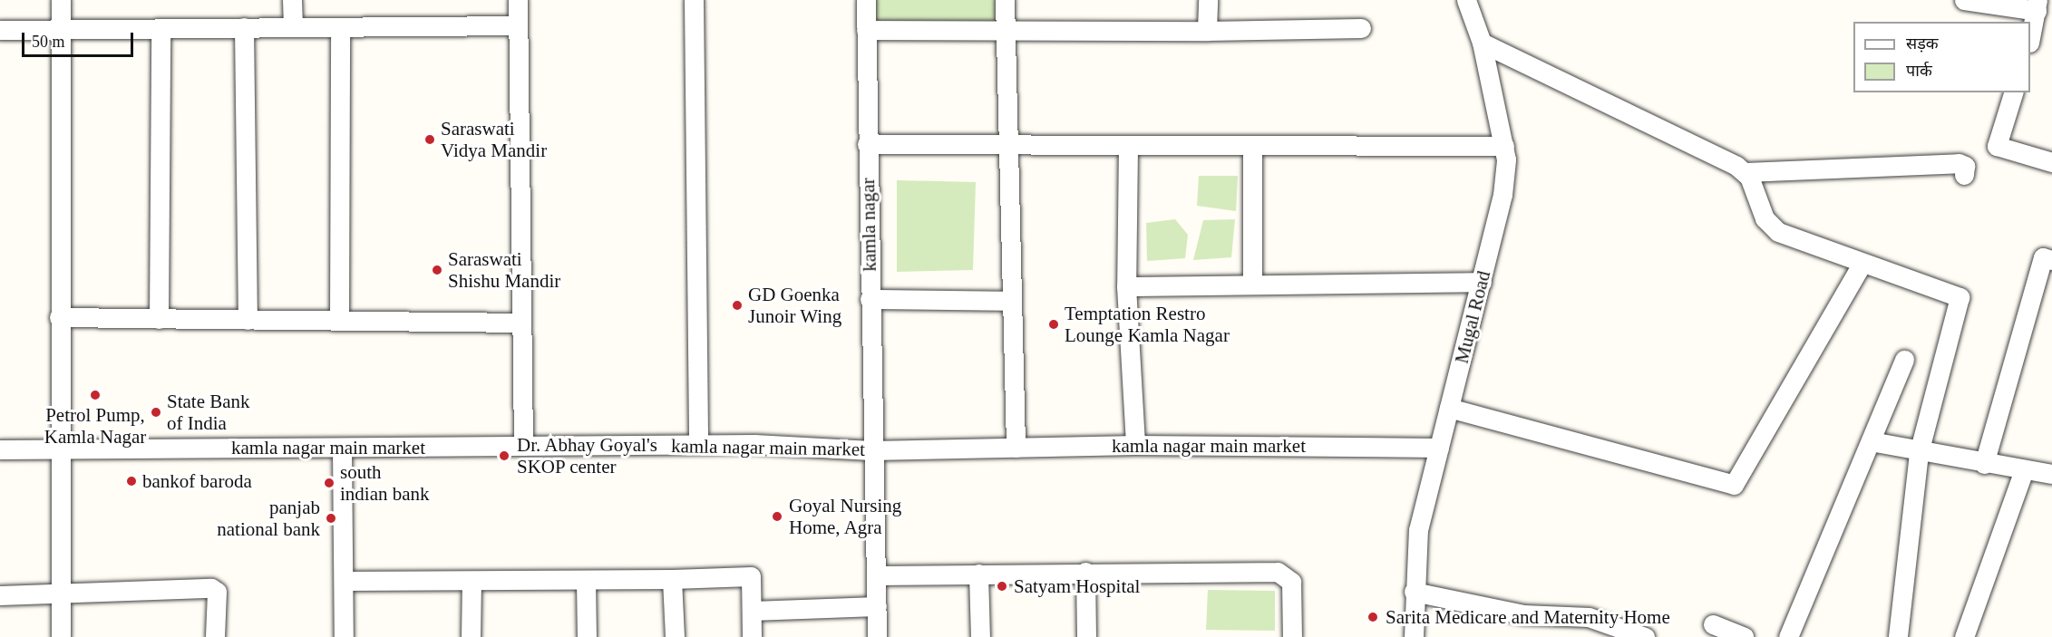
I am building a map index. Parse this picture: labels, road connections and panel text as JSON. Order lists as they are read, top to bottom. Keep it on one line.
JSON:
{"streets":{"street":["kamla nagar","Mugal Road","kamla nagar main market"]},"crossings":[["kamla nagar","kamla nagar main market"],["Mugal Road","kamla nagar main market"]],"places":["Saraswati Vidya Mandir","Saraswati Shishu Mandir","GD Goenka Junoir Wing","Temptation Restro Lounge Kamla Nagar","Petrol Pump, Kamla Nagar","State Bank of India","Dr. Abhay Goyal's SKOP center","bankof baroda","south indian bank","Goyal Nursing Home, Agra","panjab national bank","Satyam Hospital","Sarita Medicare and Maternity Home"],"legend":["सड़क","पार्क"],"scale_bar":"50 m"}
